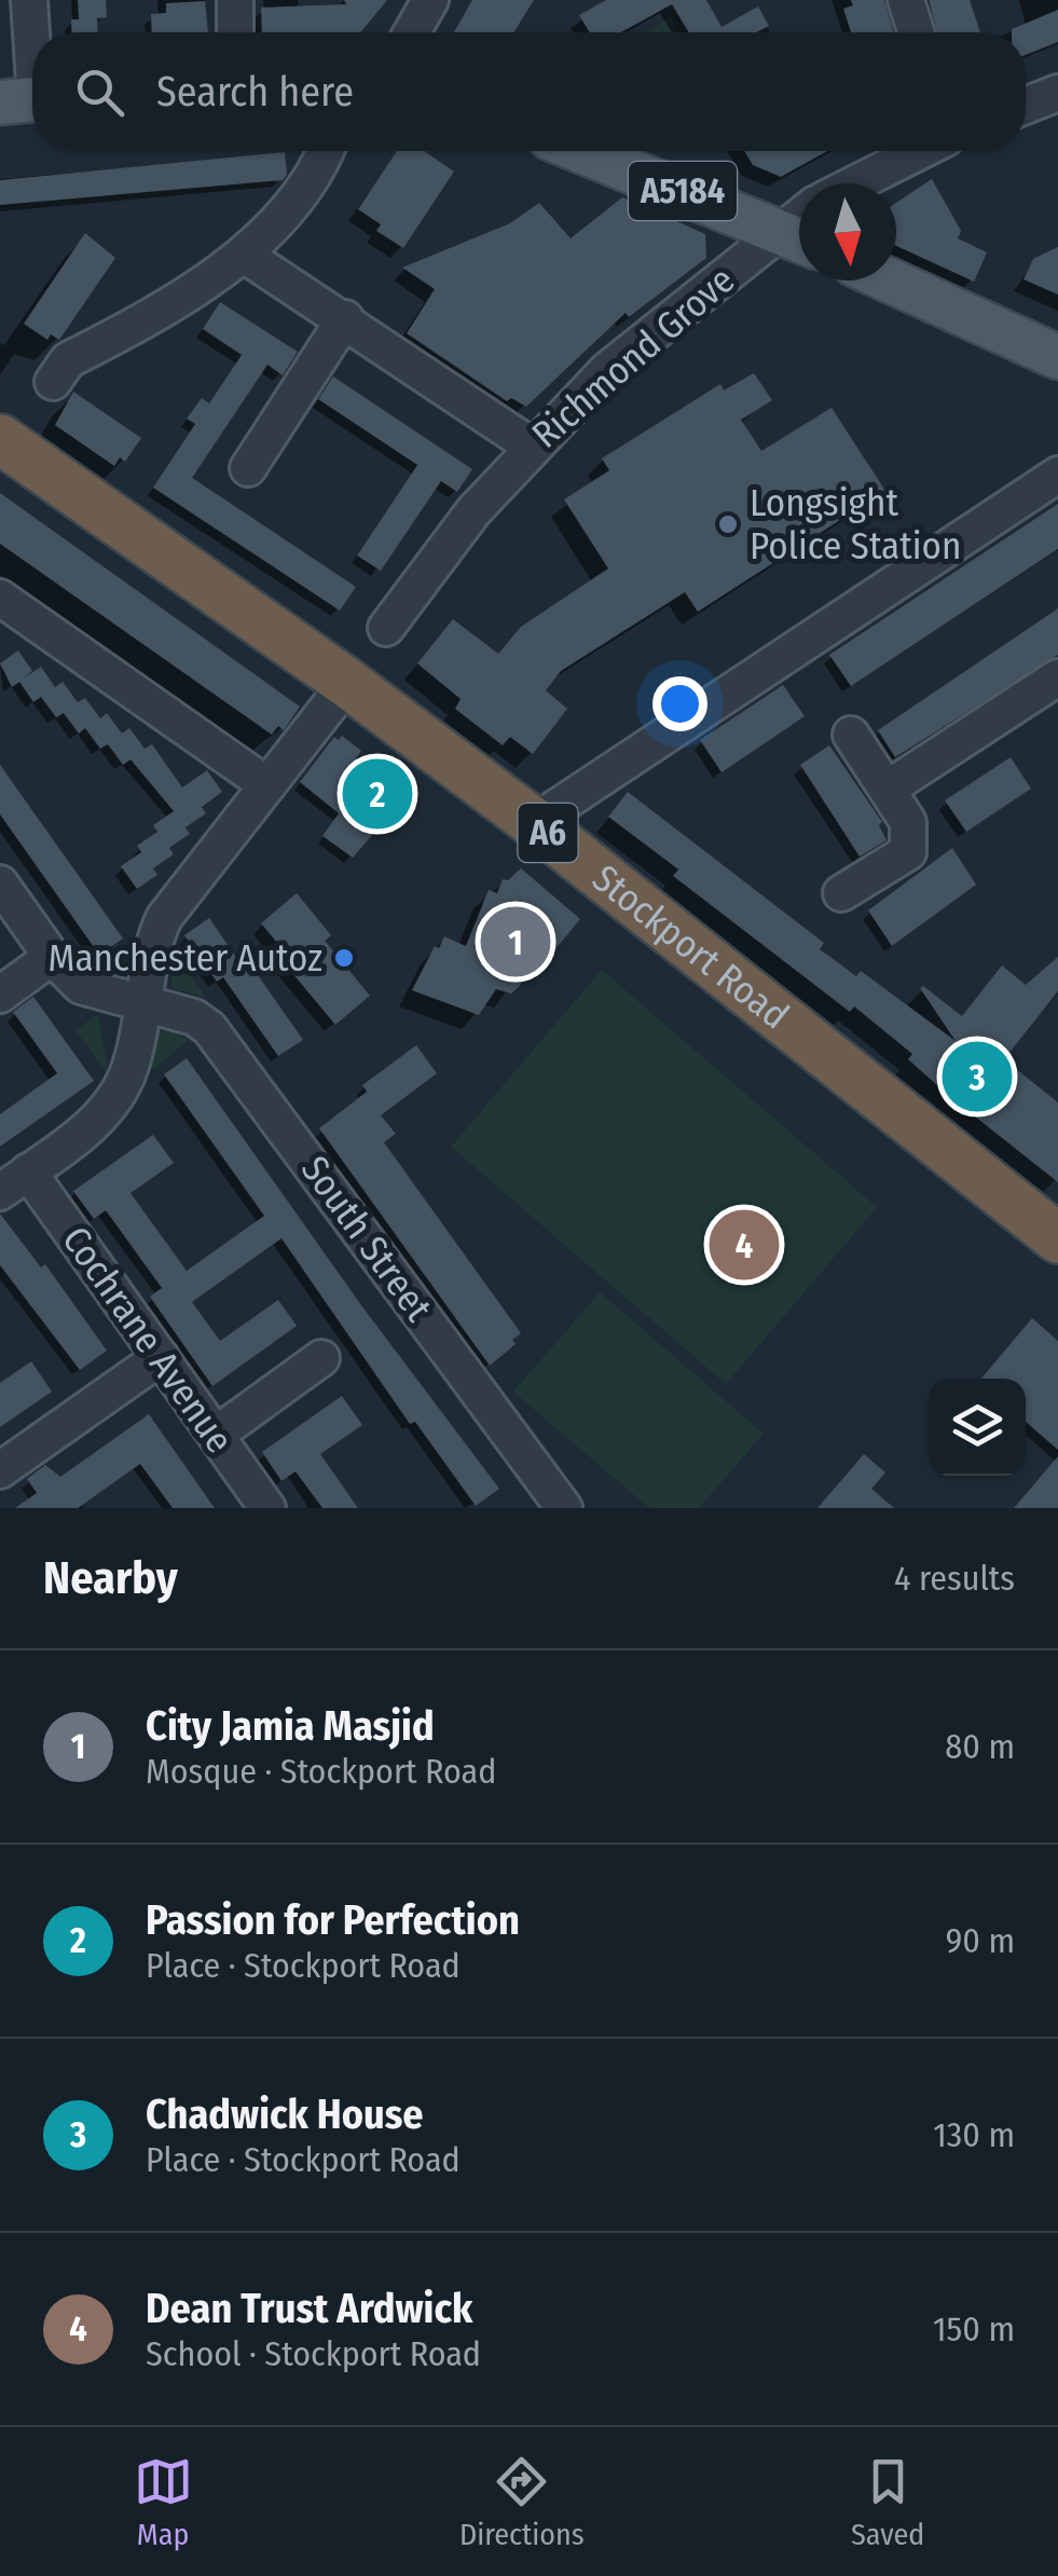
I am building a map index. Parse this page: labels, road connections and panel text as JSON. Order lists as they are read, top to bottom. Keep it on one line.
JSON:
{"streets":{"highway":["A6","Stockport Road"],"main road":["A5184"],"street":["Richmond Grove","South Street","Cochrane Avenue"]},"crossings":[["A5184","Richmond Grove"]],"places":["Longsight Police Station","Manchester Autoz"],"north":"bottom","page":{"search":"Search here","pins":["2","1","3","4"],"heading":["Nearby","4 results"],"list":[{"mark":"1","name":"City Jamia Masjid","note":"Mosque · Stockport Road","value":"80 m"},{"mark":"2","name":"Passion for Perfection","note":"Place · Stockport Road","value":"90 m"},{"mark":"3","name":"Chadwick House","note":"Place · Stockport Road","value":"130 m"},{"mark":"4","name":"Dean Trust Ardwick","note":"School · Stockport Road","value":"150 m"}],"nav":["Map","Directions","Saved"]}}
